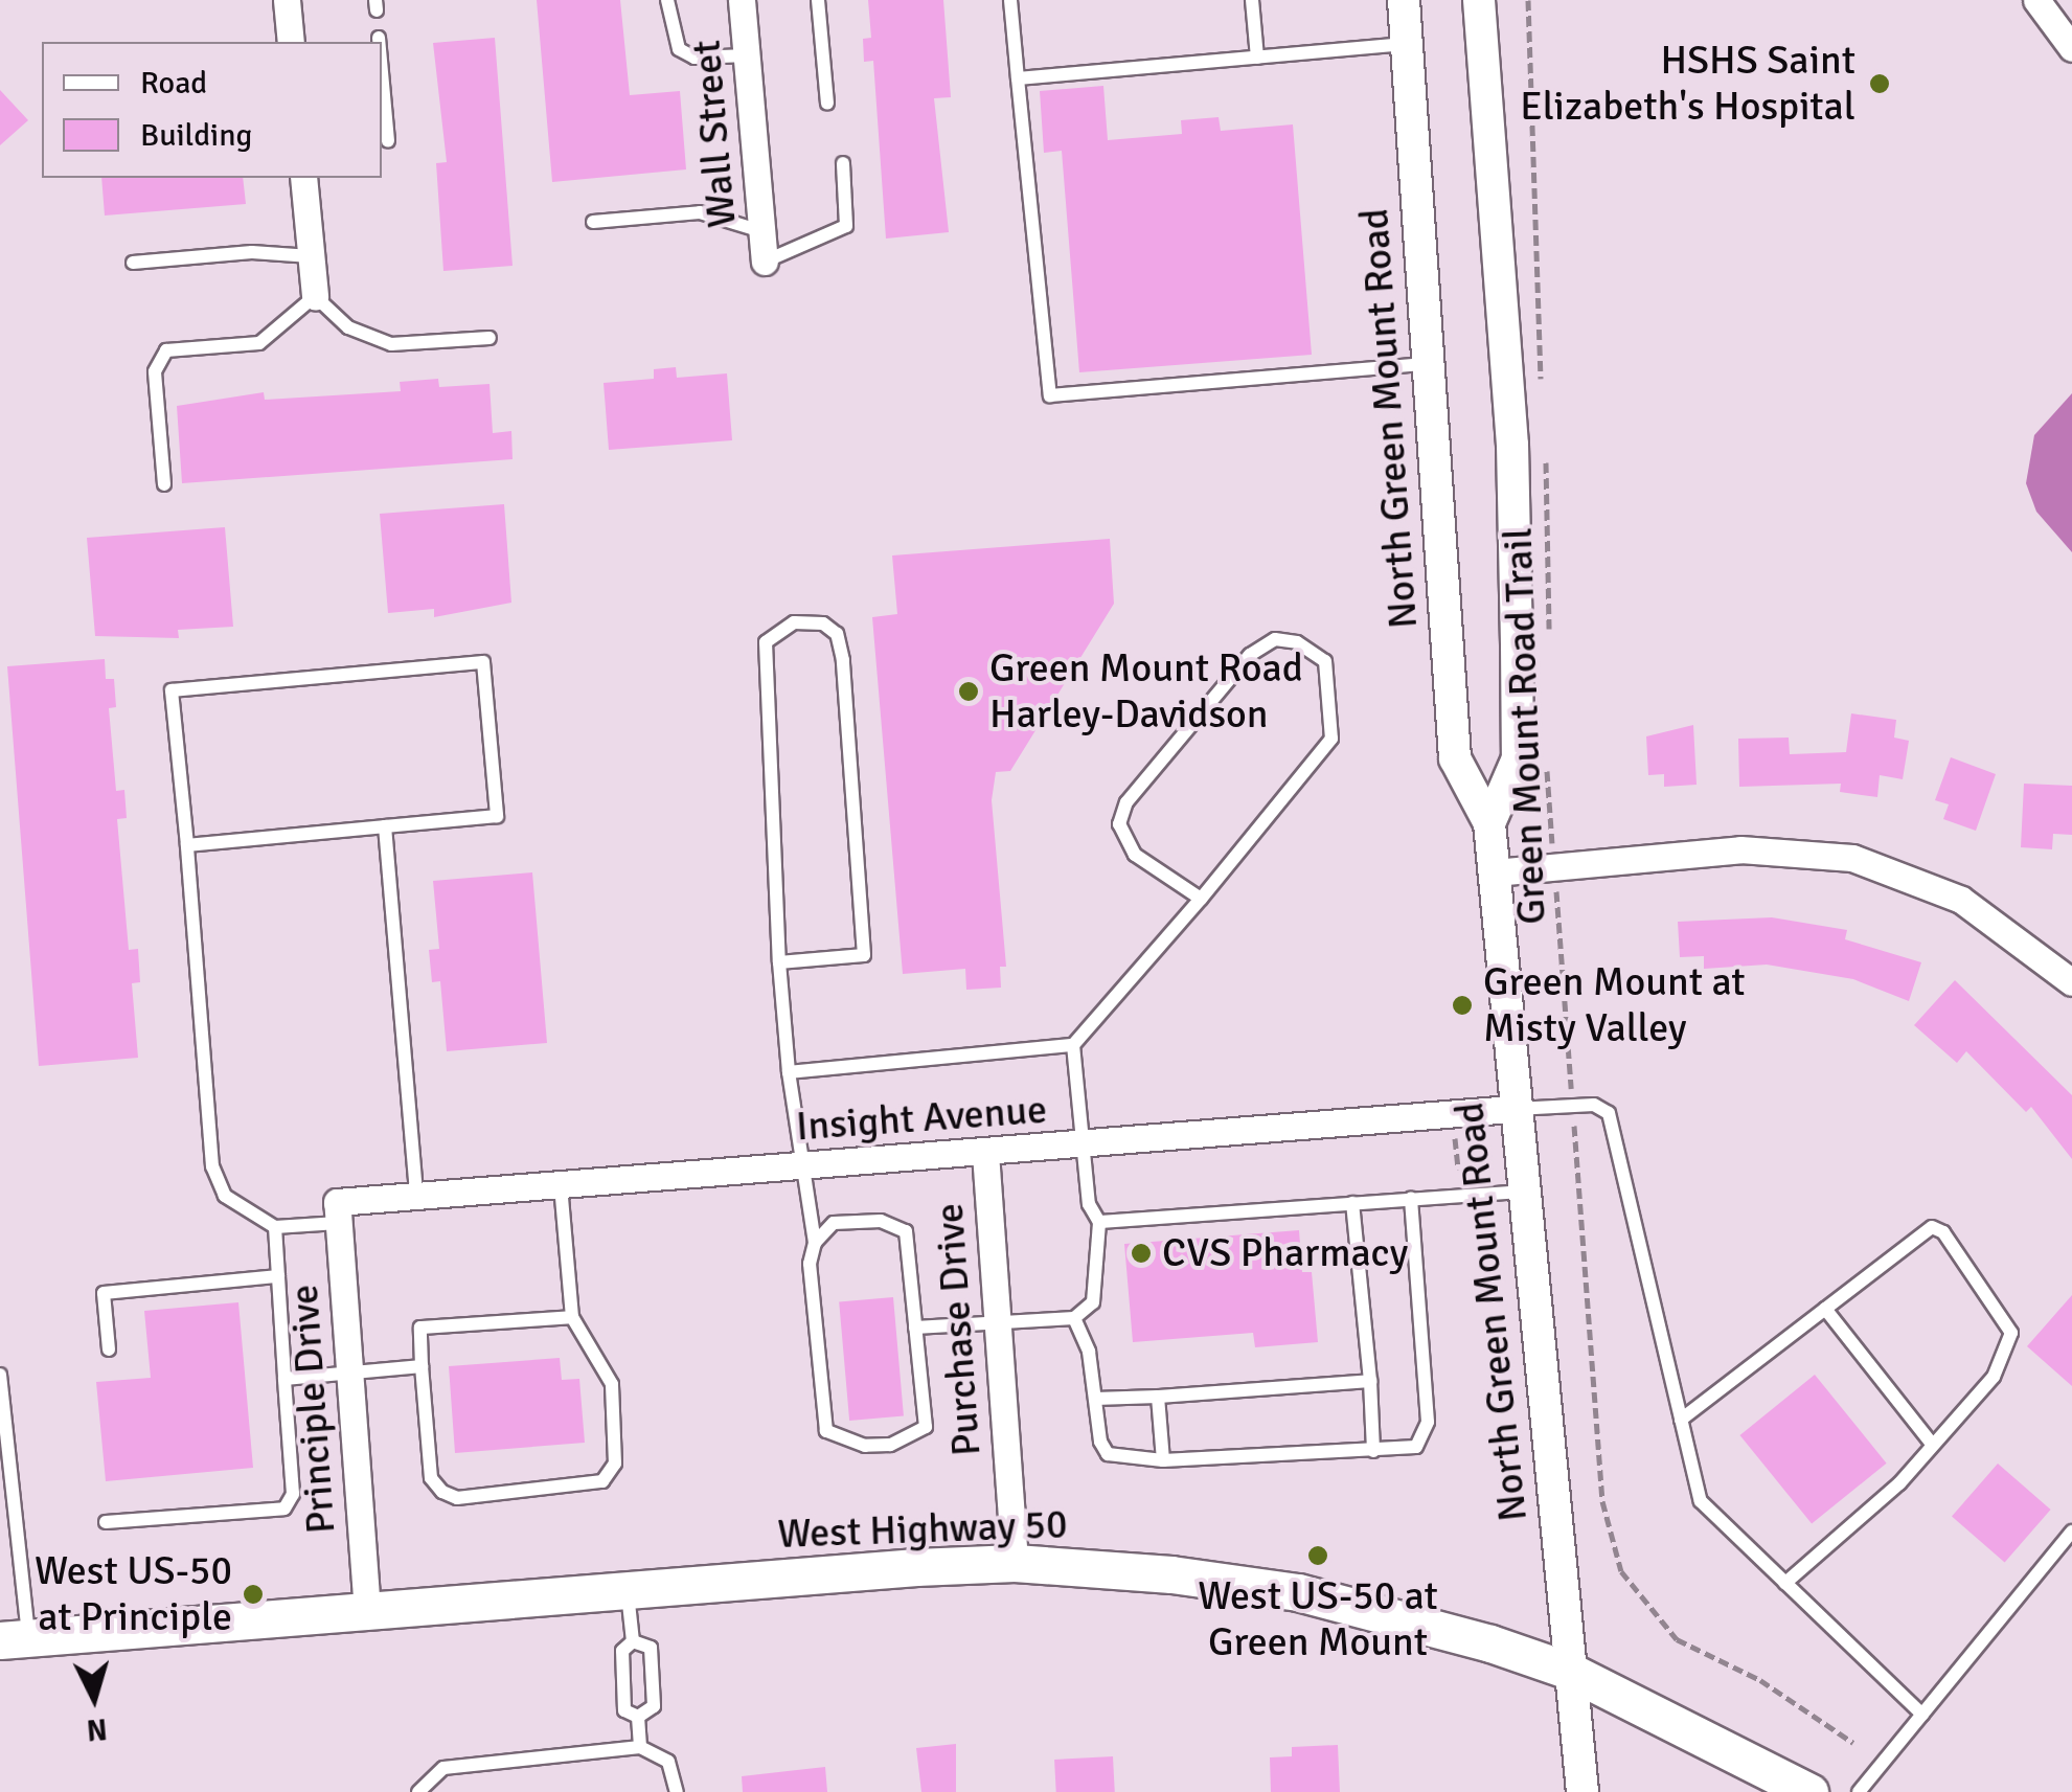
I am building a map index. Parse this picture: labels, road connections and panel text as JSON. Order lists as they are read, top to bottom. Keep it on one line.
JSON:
{"streets":{"main road":["West Highway 50"],"street":["Wall Street","North Green Mount Road","Insight Avenue","Purchase Drive","Principle Drive"],"path":["Green Mount Road Trail"]},"crossings":[["North Green Mount Road","Insight Avenue"],["North Green Mount Road","West Highway 50"],["Insight Avenue","Purchase Drive"],["Insight Avenue","Principle Drive"],["Purchase Drive","West Highway 50"],["Principle Drive","West Highway 50"]],"places":["HSHS Saint Elizabeth's Hospital","Green Mount Road Harley-Davidson","Green Mount at Misty Valley","CVS Pharmacy","West US-50 at Green Mount","West US-50 at Principle"],"legend":["Road","Building"],"north":"bottom"}
